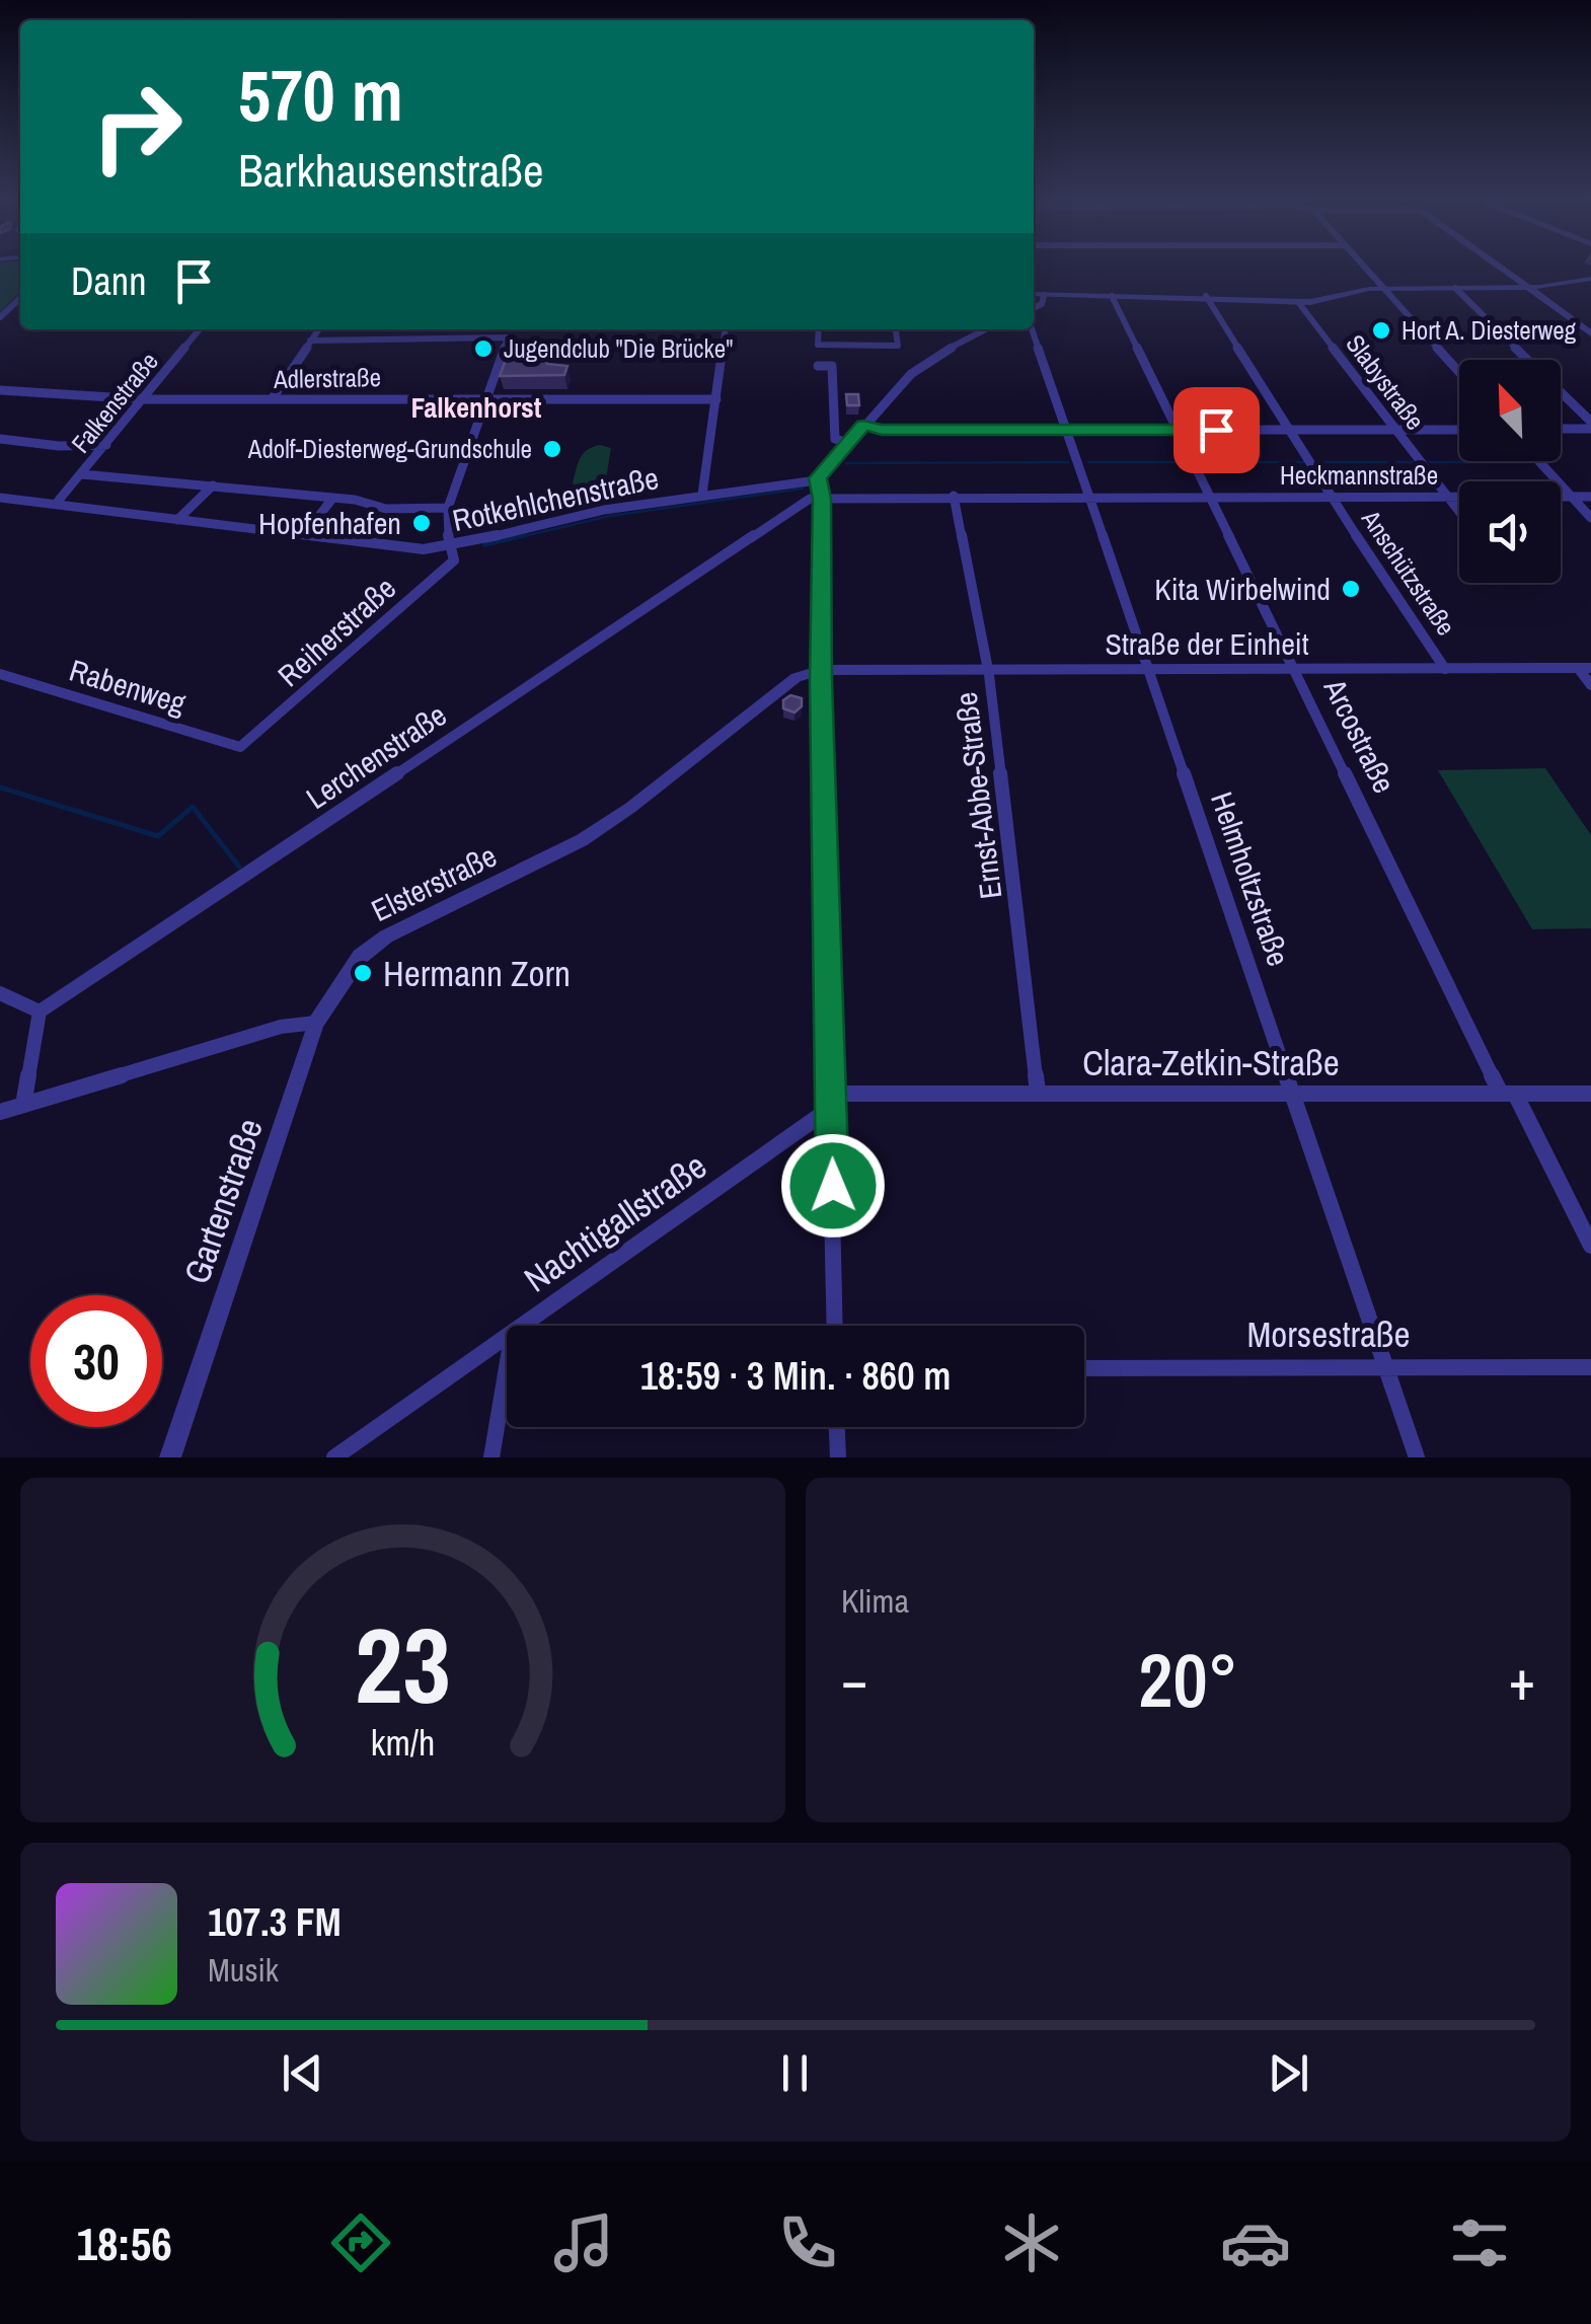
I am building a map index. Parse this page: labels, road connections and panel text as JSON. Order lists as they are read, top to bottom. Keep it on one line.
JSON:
{"streets":{"street":["Adlerstraße","Slabystraße","Falkenstraße","Heckmannstraße","Rotkehlchenstraße","Anschützstraße","Reiherstraße","Straße der Einheit","Rabenweg","Arcostraße","Lerchenstraße","Ernst-Abbe-Straße","Helmholtzstraße","Elsterstraße","Clara-Zetkin-Straße","Gartenstraße","Nachtigallstraße","Morsestraße"]},"crossings":[["Adlerstraße","Falkenstraße"],["Slabystraße","Heckmannstraße"],["Falkenstraße","Rotkehlchenstraße"],["Heckmannstraße","Anschützstraße"],["Heckmannstraße","Arcostraße"],["Heckmannstraße","Lerchenstraße"],["Heckmannstraße","Ernst-Abbe-Straße"],["Heckmannstraße","Helmholtzstraße"],["Rotkehlchenstraße","Reiherstraße"],["Anschützstraße","Straße der Einheit"],["Reiherstraße","Rabenweg"],["Straße der Einheit","Arcostraße"],["Straße der Einheit","Ernst-Abbe-Straße"],["Straße der Einheit","Helmholtzstraße"],["Straße der Einheit","Elsterstraße"],["Arcostraße","Clara-Zetkin-Straße"],["Ernst-Abbe-Straße","Clara-Zetkin-Straße"],["Helmholtzstraße","Clara-Zetkin-Straße"],["Helmholtzstraße","Morsestraße"],["Elsterstraße","Gartenstraße"],["Clara-Zetkin-Straße","Nachtigallstraße"]],"districts":["Falkenhorst"],"places":["Hort A. Diesterweg","Jugendclub \"Die Brücke\"","Adolf-Diesterweg-Grundschule","Hopfenhafen","Kita Wirbelwind","Hermann Zorn"],"north":"top left","page":{"turn":["570 m","Barkhausenstraße"],"then":"Dann","limit":"30","trip":"18:59 · 3 Min. · 860 m","tile":"Klima","heat":["−","20°","+"],"song":["107.3 FM","Musik"],"tabs":"18:56","gauge":["23","km/h"]}}
